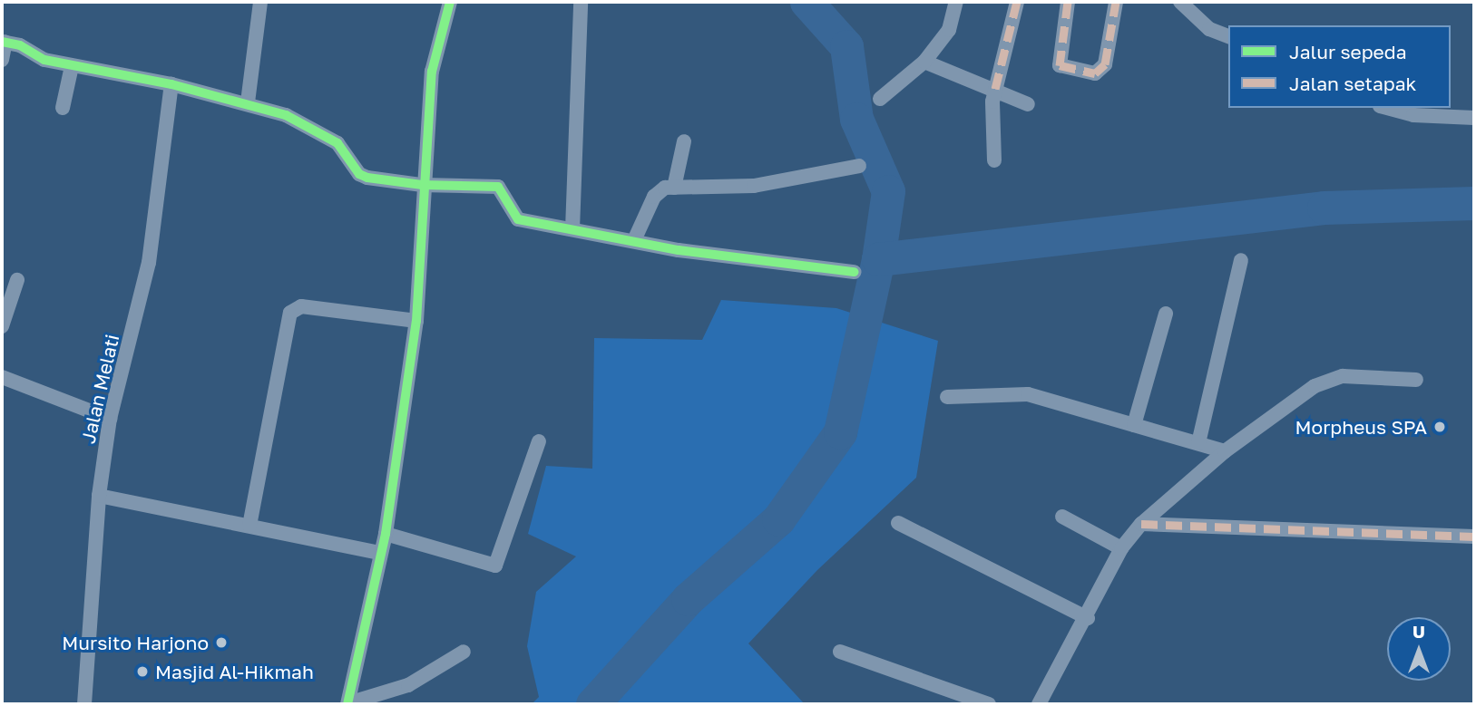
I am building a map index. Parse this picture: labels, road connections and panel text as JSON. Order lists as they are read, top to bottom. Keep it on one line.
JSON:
{"streets":{"street":["Jalan Melati"]},"places":["Morpheus SPA","Mursito Harjono","Masjid Al-Hikmah"],"legend":["Jalur sepeda","Jalan setapak"],"north":"top"}
